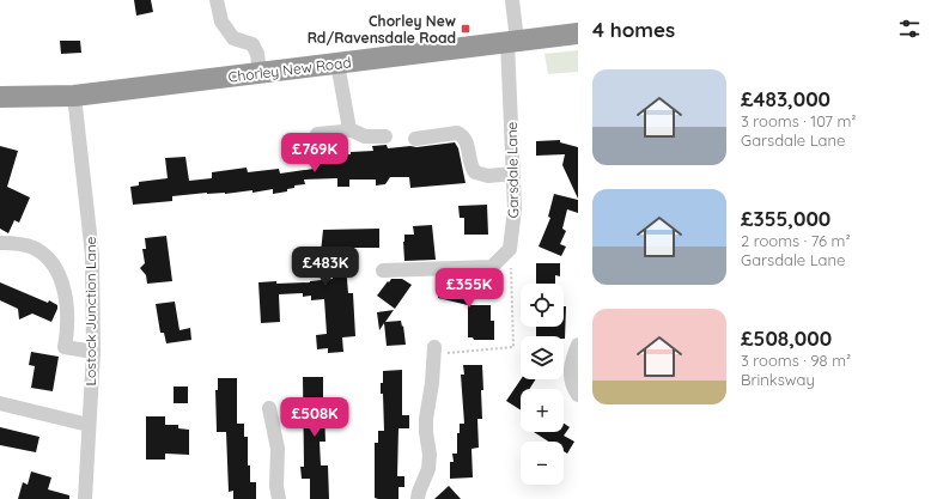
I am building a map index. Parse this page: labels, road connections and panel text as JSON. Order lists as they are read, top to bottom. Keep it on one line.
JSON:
{"streets":{"highway":["Chorley New Road"],"street":["Garsdale Lane","Lostock Junction Lane"]},"crossings":[["Chorley New Road","Garsdale Lane"],["Chorley New Road","Lostock Junction Lane"]],"places":{"transit":["Chorley New Rd/Ravensdale Road"]},"page":{"heading":"4 homes","list":[{"name":"£483,000","note":"3 rooms · 107 m² · Garsdale Lane"},{"name":"£355,000","note":"2 rooms · 76 m² · Garsdale Lane"},{"name":"£508,000","note":"3 rooms · 98 m² · Brinksway"}],"price":["£769K","£483K","£355K","£508K"],"map_buttons":["+","−"]}}
